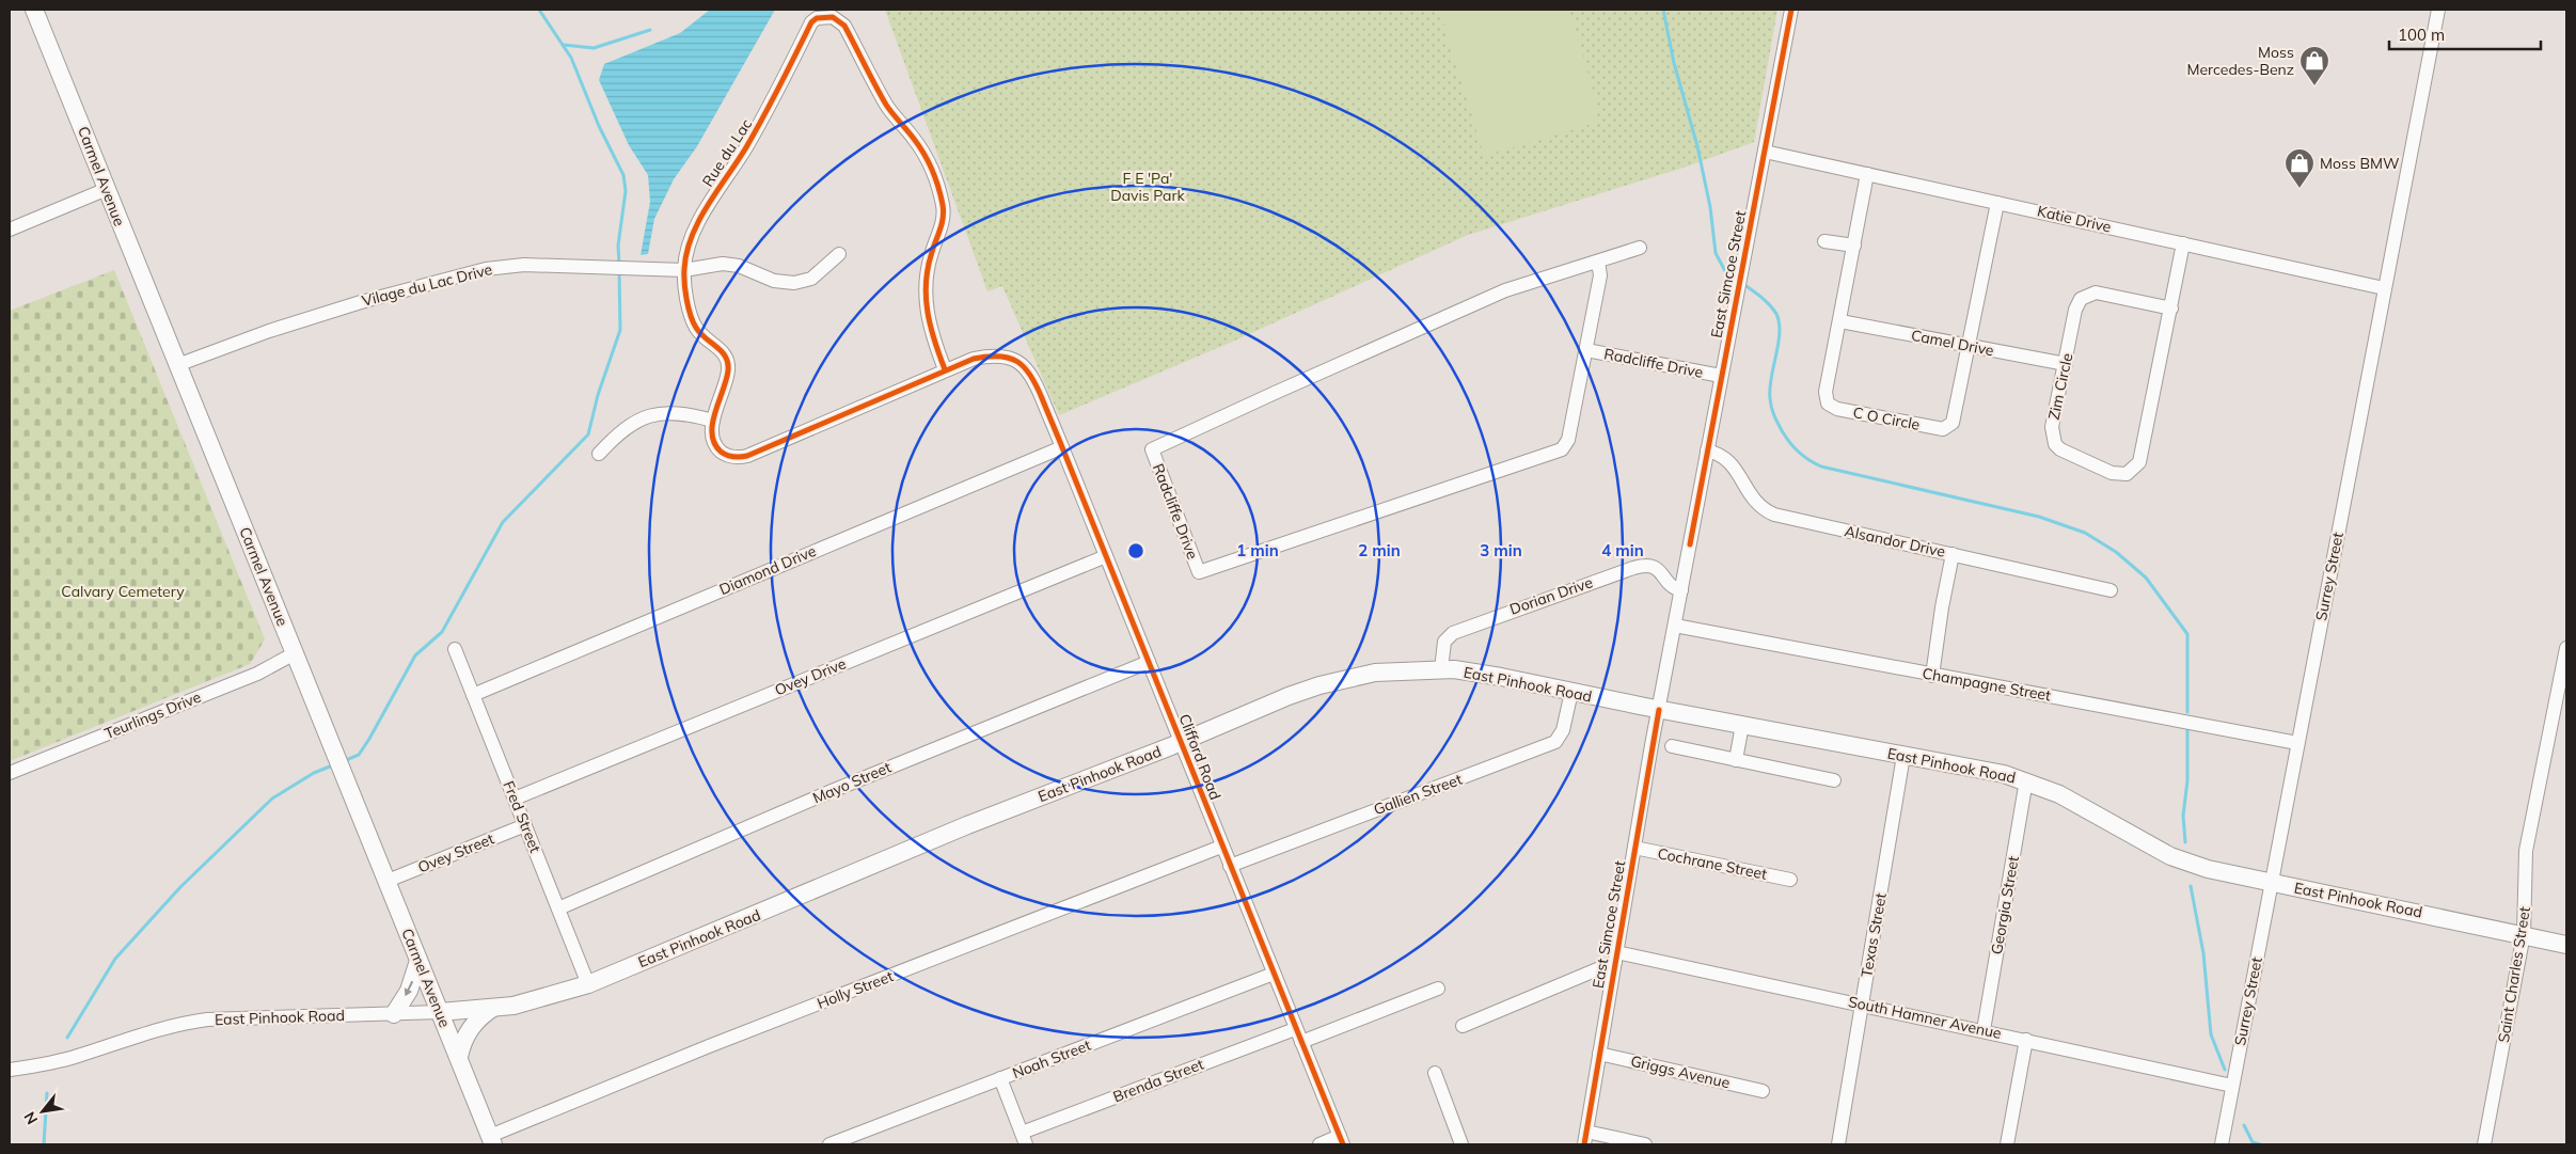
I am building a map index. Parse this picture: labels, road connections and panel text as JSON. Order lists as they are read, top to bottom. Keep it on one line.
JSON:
{"streets":{"main road":["Carmel Avenue","East Pinhook Road"],"street":["Rue du Lac","Katie Drive","East Simcoe Street","Vilage du Lac Drive","Camel Drive","Radcliffe Drive","Zim Circle","C O Circle","Alsandor Drive","Diamond Drive","Surrey Street","Dorian Drive","Ovey Drive","Champagne Street","Teurlings Drive","Clifford Road","Mayo Street","Gallien Street","Fred Street","Ovey Street","Cochrane Street","Georgia Street","Texas Street","Saint Charles Street","Holly Street","South Hamner Avenue","Noah Street","Griggs Avenue","Brenda Street"]},"crossings":[["Rue du Lac","Vilage du Lac Drive"],["Rue du Lac","Clifford Road"],["Carmel Avenue","Vilage du Lac Drive"],["Carmel Avenue","East Pinhook Road"],["Carmel Avenue","Teurlings Drive"],["Carmel Avenue","Ovey Street"],["Carmel Avenue","Holly Street"],["Katie Drive","East Simcoe Street"],["Katie Drive","Zim Circle"],["Katie Drive","C O Circle"],["Katie Drive","Surrey Street"],["East Simcoe Street","Radcliffe Drive"],["East Simcoe Street","Alsandor Drive"],["East Simcoe Street","Dorian Drive"],["East Simcoe Street","East Pinhook Road"],["East Simcoe Street","Champagne Street"],["East Simcoe Street","Cochrane Street"],["East Simcoe Street","South Hamner Avenue"],["East Simcoe Street","Griggs Avenue"],["Camel Drive","Zim Circle"],["Camel Drive","C O Circle"],["Diamond Drive","Clifford Road"],["Diamond Drive","Fred Street"],["Surrey Street","East Pinhook Road"],["Surrey Street","Champagne Street"],["Surrey Street","South Hamner Avenue"],["Dorian Drive","East Pinhook Road"],["Ovey Drive","Clifford Road"],["Ovey Drive","Fred Street"],["East Pinhook Road","Clifford Road"],["East Pinhook Road","Gallien Street"],["East Pinhook Road","Fred Street"],["East Pinhook Road","Georgia Street"],["East Pinhook Road","Texas Street"],["East Pinhook Road","Saint Charles Street"],["Clifford Road","Mayo Street"],["Clifford Road","Gallien Street"],["Clifford Road","Holly Street"],["Clifford Road","Noah Street"],["Clifford Road","Brenda Street"],["Mayo Street","Fred Street"],["Fred Street","Ovey Street"],["Georgia Street","South Hamner Avenue"],["Texas Street","South Hamner Avenue"]],"parks":["F E 'Pa' Davis Park","Calvary Cemetery"],"places":{"shop":["Moss Mercedes-Benz","Moss BMW"]},"scale_bar":"100 m","north":"bottom left","rings":["1 min","2 min","3 min","4 min"]}
